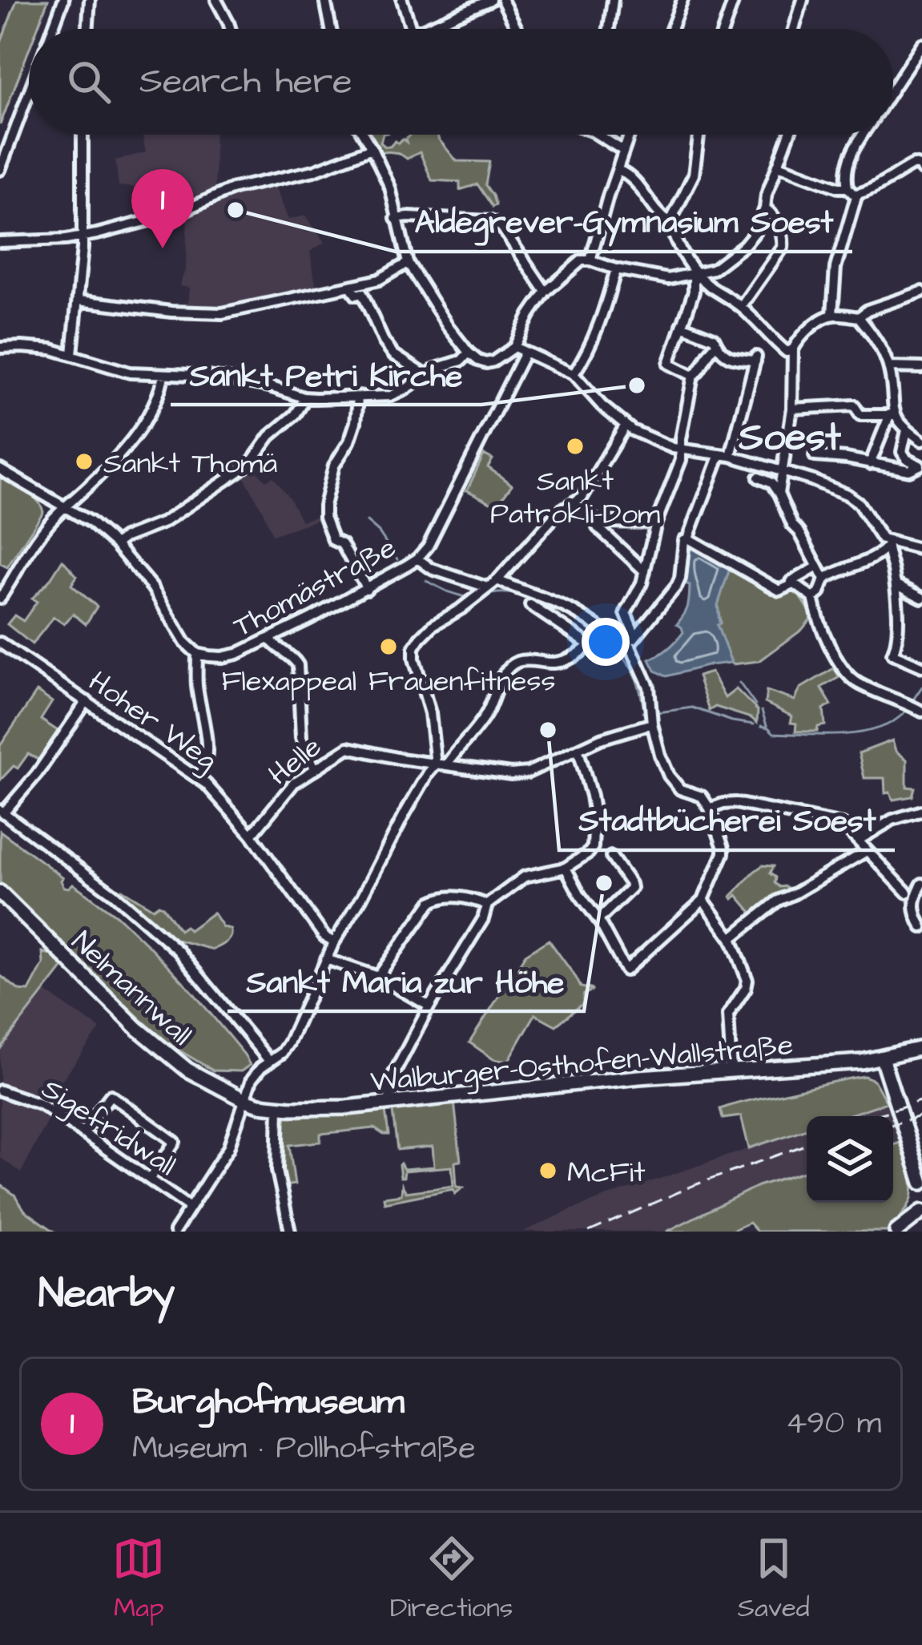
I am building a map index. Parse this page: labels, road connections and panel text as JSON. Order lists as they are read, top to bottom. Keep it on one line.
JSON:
{"streets":{"street":["Thomästraße","Hoher Weg","Helle","Nelmannwall","Walburger-Osthofen-Wallstraße","Sigefridwall"]},"crossings":[["Hoher Weg","Helle"],["Nelmannwall","Walburger-Osthofen-Wallstraße"]],"districts":["Soest"],"places":["Aldegrever-Gymnasium Soest","Sankt Petri Kirche","Sankt Patrokli-Dom","Sankt Thomä","Flexappeal Frauenfitness","Stadtbücherei Soest","Sankt Maria zur Höhe","McFit"],"page":{"search":"Search here","pins":"1","heading":"Nearby","list":[{"mark":"1","name":"Burghofmuseum","note":"Museum · Pollhofstraße","value":"490 m"}],"nav":["Map","Directions","Saved"]}}
